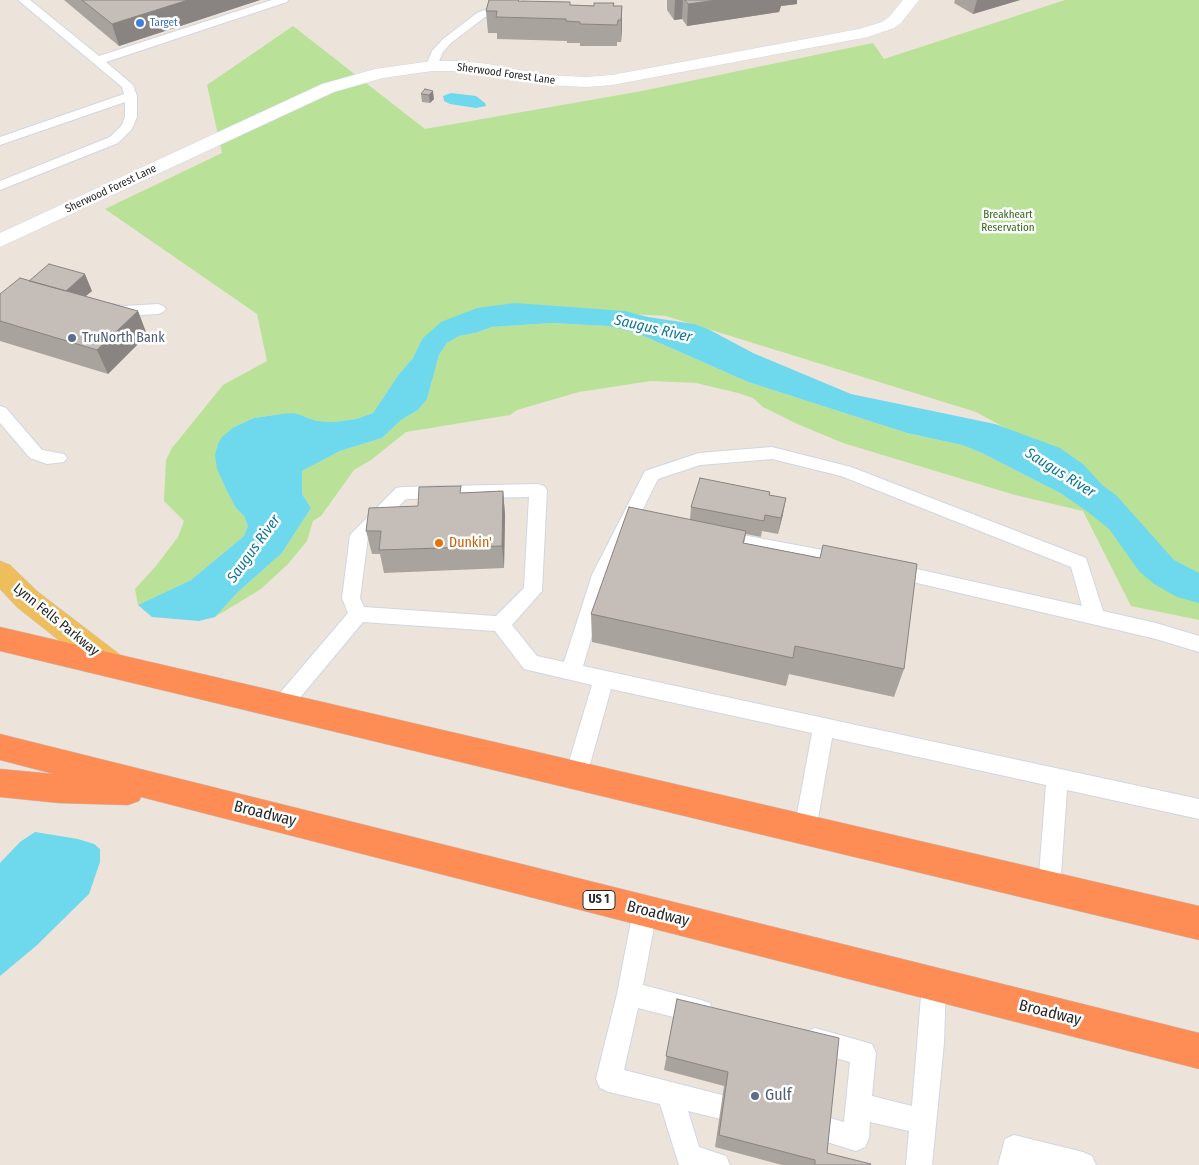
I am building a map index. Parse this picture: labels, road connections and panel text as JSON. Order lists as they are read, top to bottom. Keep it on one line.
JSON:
{"streets":{"highway":["Broadway","US 1"],"main road":["Lynn Fells Parkway"],"street":["Sherwood Forest Lane"]},"water":["Saugus River"],"parks":["Breakheart Reservation"],"places":["Target","TruNorth Bank","Dunkin'","Gulf"]}
